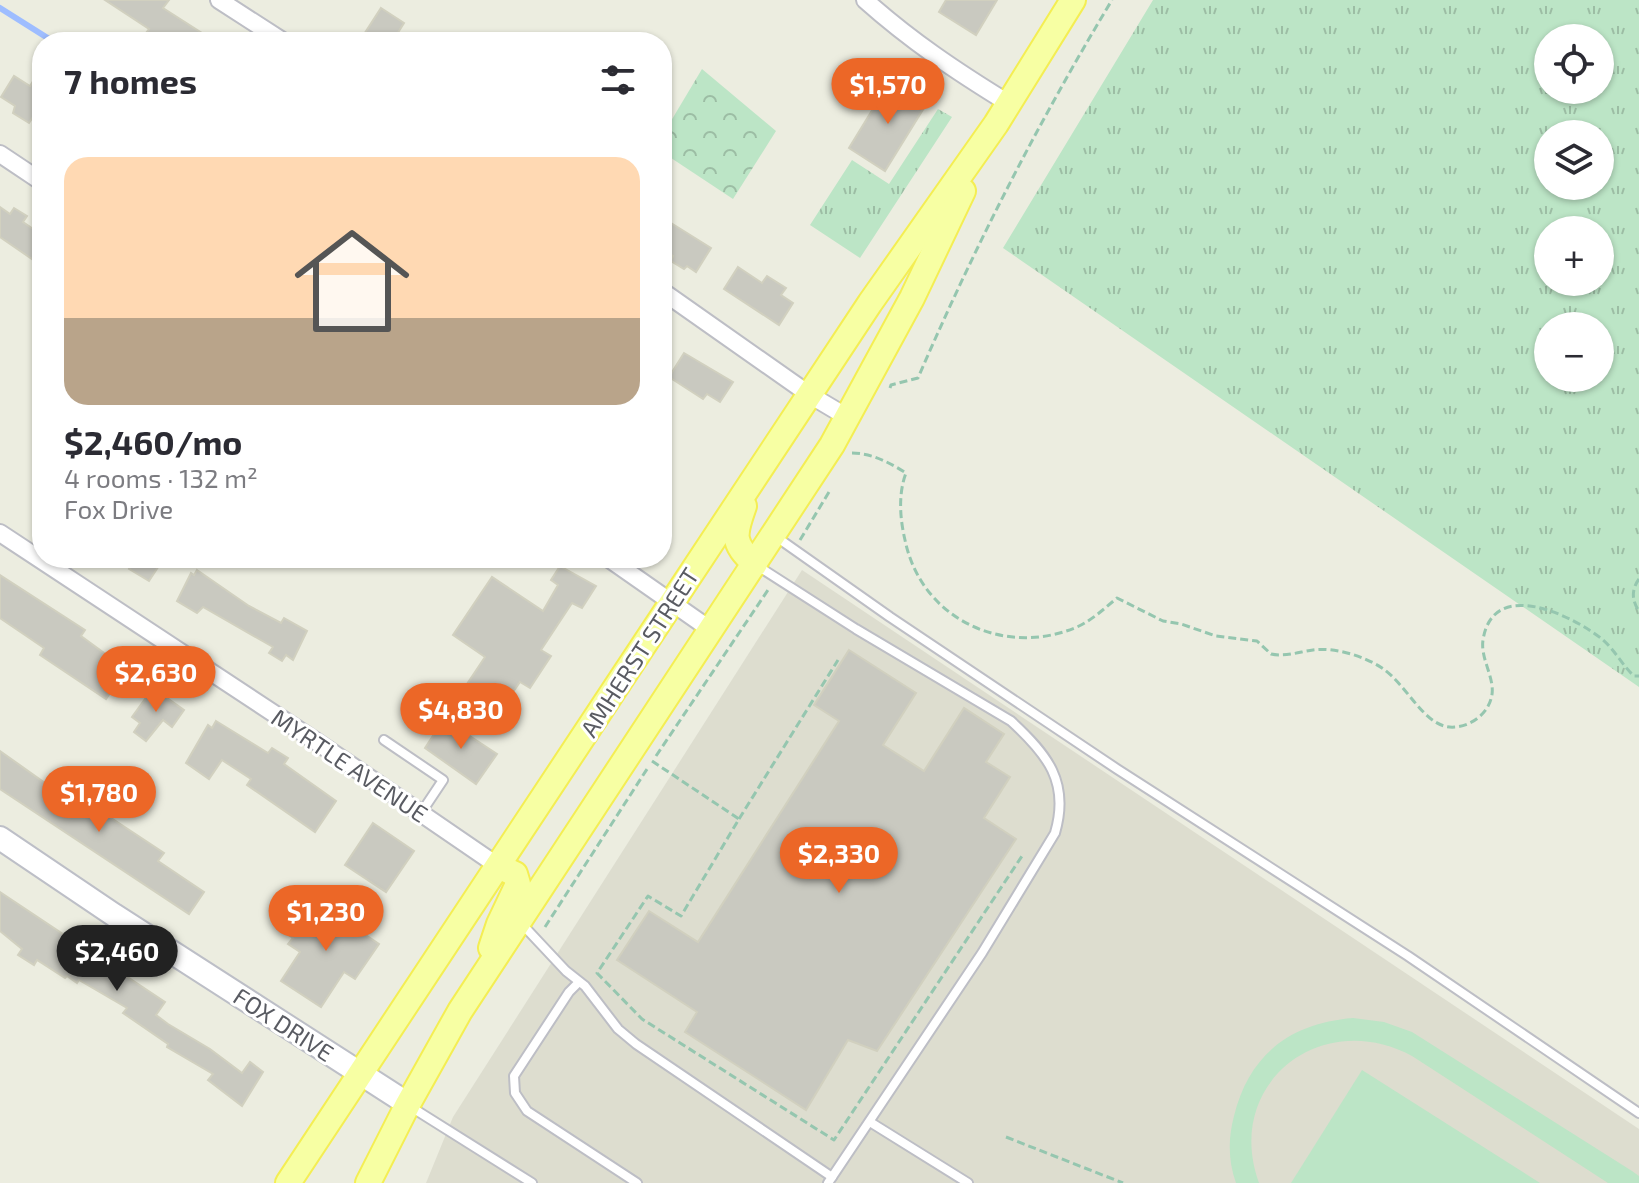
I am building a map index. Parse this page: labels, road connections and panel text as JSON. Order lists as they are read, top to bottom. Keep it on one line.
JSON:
{"streets":{"main road":["AMHERST STREET","FOX DRIVE"],"street":["MYRTLE AVENUE"]},"crossings":[["AMHERST STREET","MYRTLE AVENUE"],["AMHERST STREET","FOX DRIVE"]],"page":{"map_buttons":["+","−"],"heading":"7 homes","price":["$1,570","$2,630","$4,830","$1,780","$2,330","$1,230","$2,460"],"list":[{"name":"$2,460/mo","note":"4 rooms · 132 m² · Fox Drive"}]}}
